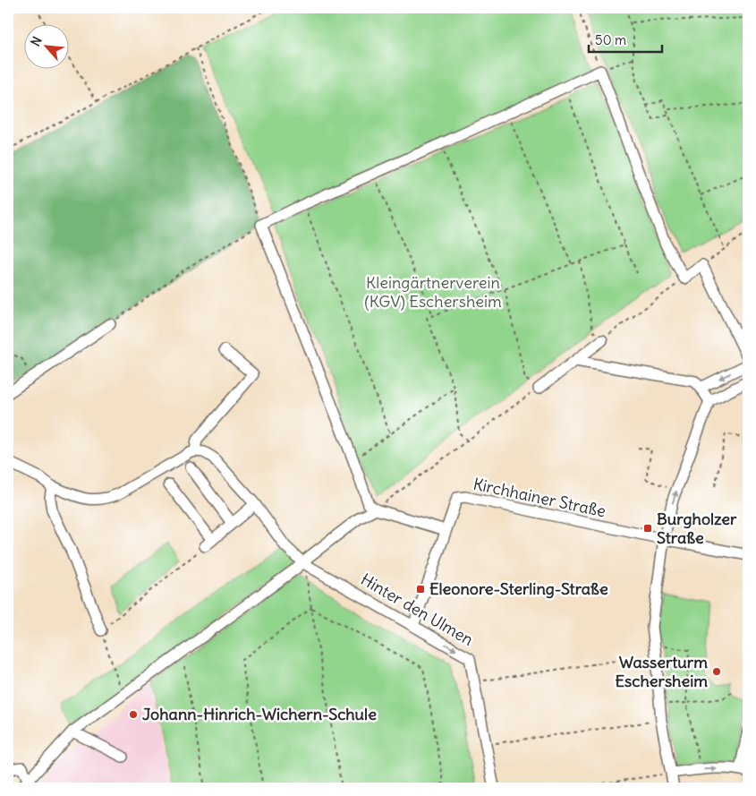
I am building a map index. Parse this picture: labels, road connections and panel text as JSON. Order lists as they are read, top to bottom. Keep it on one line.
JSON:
{"streets":{"street":["Kirchhainer Straße","Hinter den Ulmen"]},"crossings":[["Kirchhainer Straße","Hinter den Ulmen"]],"parks":["Kleingärtnerverein (KGV) Eschersheim"],"places":{"transit":["Burgholzer Straße","Eleonore-Sterling-Straße"],"other":["Wasserturm Eschersheim","Johann-Hinrich-Wichern-Schule"]},"scale_bar":"50 m","north":"top left"}
